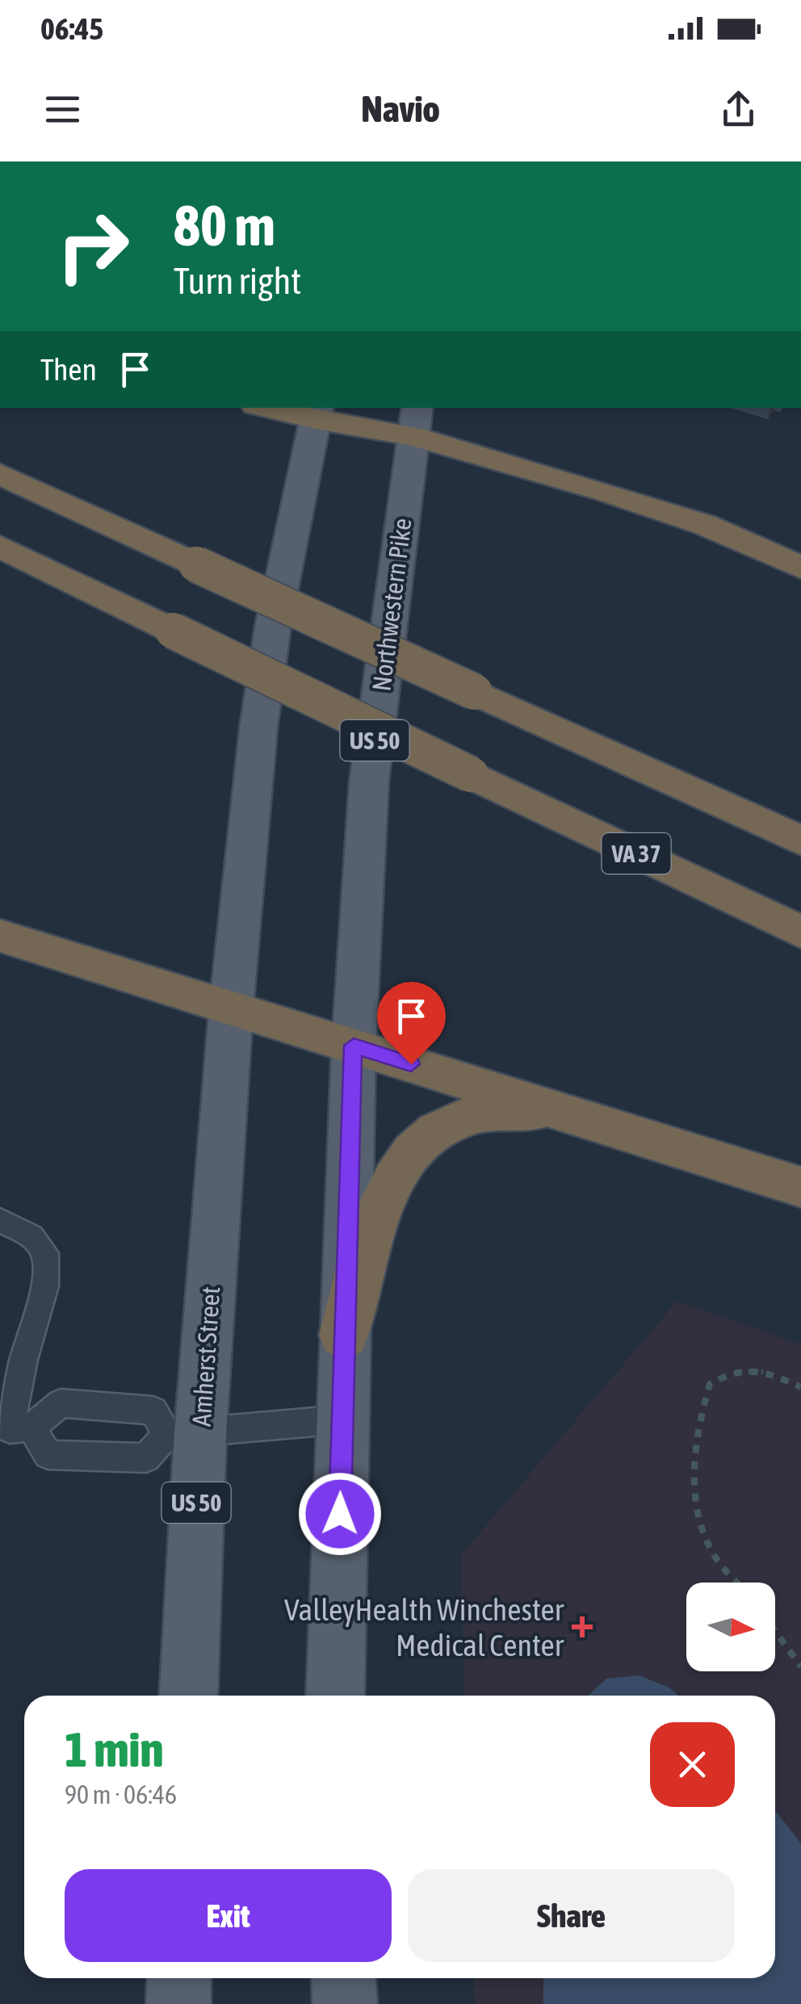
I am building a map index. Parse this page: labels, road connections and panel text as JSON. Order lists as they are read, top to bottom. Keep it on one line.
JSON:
{"streets":{"highway":["VA 37"],"main road":["Northwestern Pike","US 50","Amherst Street"]},"crossings":[["Northwestern Pike","US 50"],["US 50","Amherst Street"]],"places":{"health":["ValleyHealth Winchester Medical Center"]},"north":"right","page":{"status":"06:45","header":"Navio","turn":["80 m","Turn right"],"then":"Then","heading":["1 min","90 m · 06:46"],"buttons":["Exit","Share"]}}
